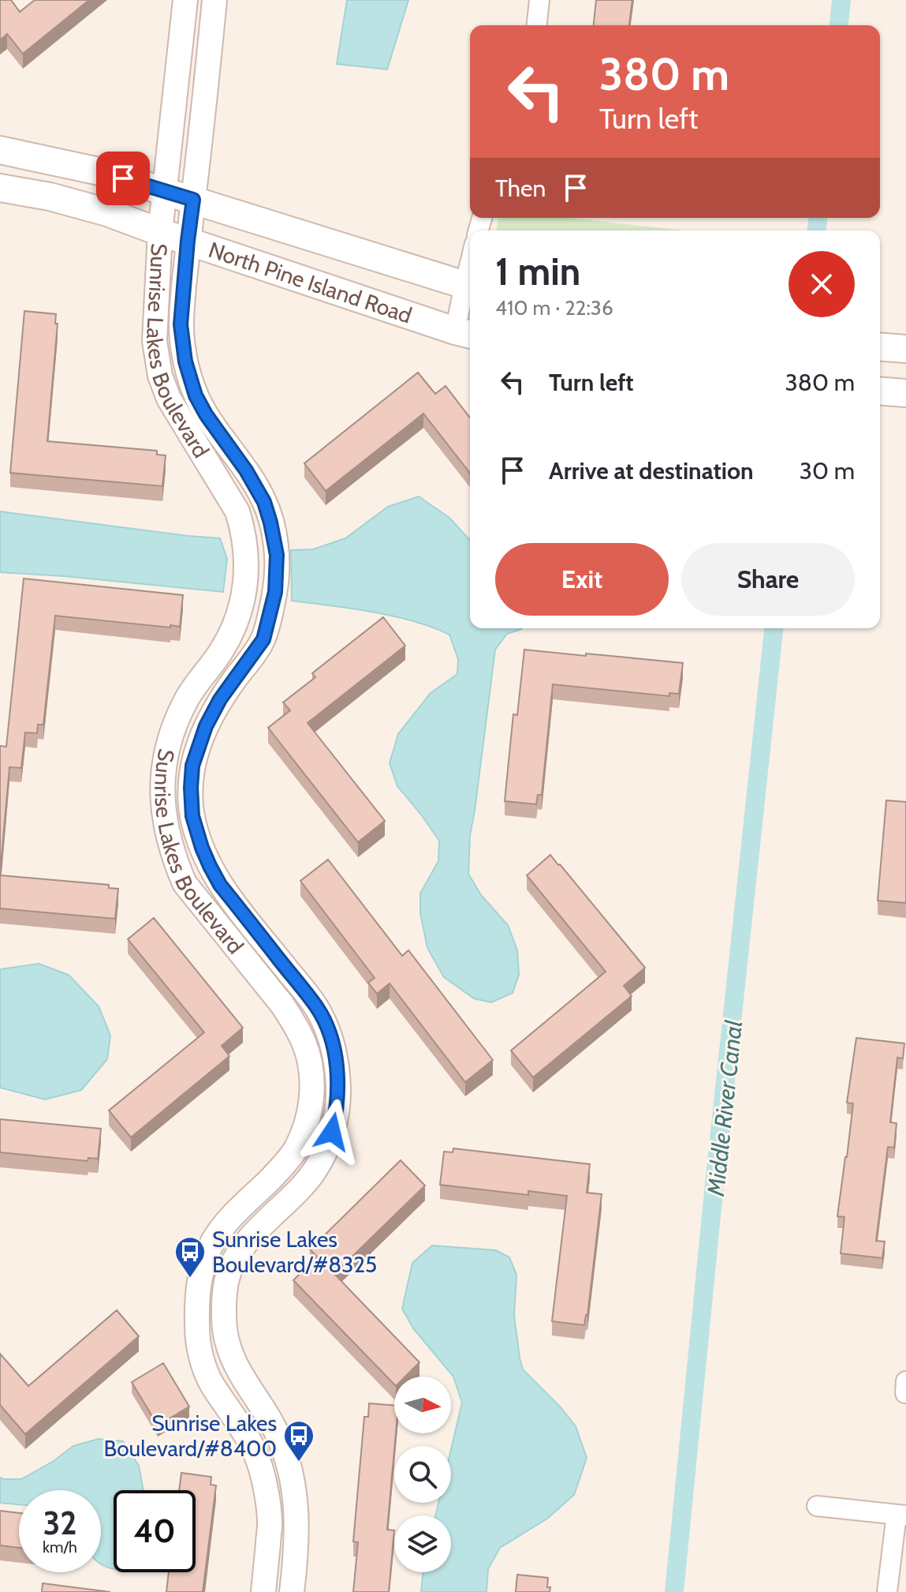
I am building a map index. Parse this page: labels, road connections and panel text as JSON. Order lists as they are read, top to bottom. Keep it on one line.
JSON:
{"streets":{"main road":["North Pine Island Road"],"street":["Sunrise Lakes Boulevard"]},"crossings":[["North Pine Island Road","Sunrise Lakes Boulevard"]],"water":["Middle River Canal"],"places":{"bus stop":["Sunrise Lakes Boulevard/#8325","Sunrise Lakes Boulevard/#8400"]},"north":"right","page":{"turn":["380 m","Turn left"],"then":"Then","heading":["1 min","410 m · 22:36"],"list":[{"name":"Turn left","value":"380 m"},{"name":"Arrive at destination","value":"30 m"}],"buttons":["Exit","Share"],"speed":"32 km/h","limit":"40"}}
